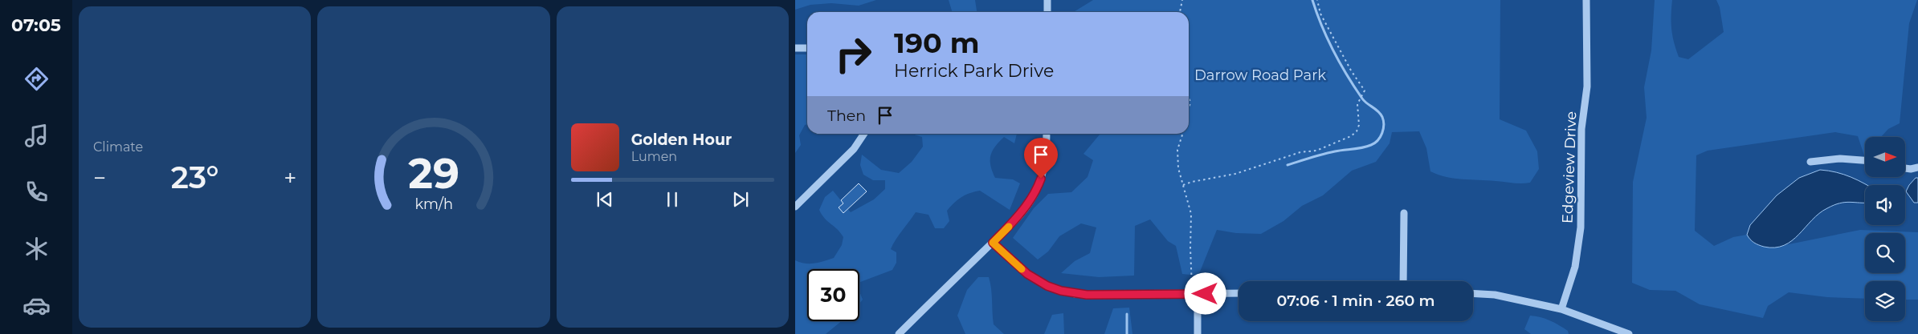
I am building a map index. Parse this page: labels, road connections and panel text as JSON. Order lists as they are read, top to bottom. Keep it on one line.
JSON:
{"streets":{"street":["Edgeview Drive"]},"parks":["Darrow Road Park"],"north":"right","page":{"tabs":"07:05","tile":"Climate","turn":["190 m","Herrick Park Drive"],"then":"Then","song":["Golden Hour","Lumen"],"heat":["−","23°","+"],"limit":"30","trip":"07:06 · 1 min · 260 m","gauge":["29","km/h"]}}
